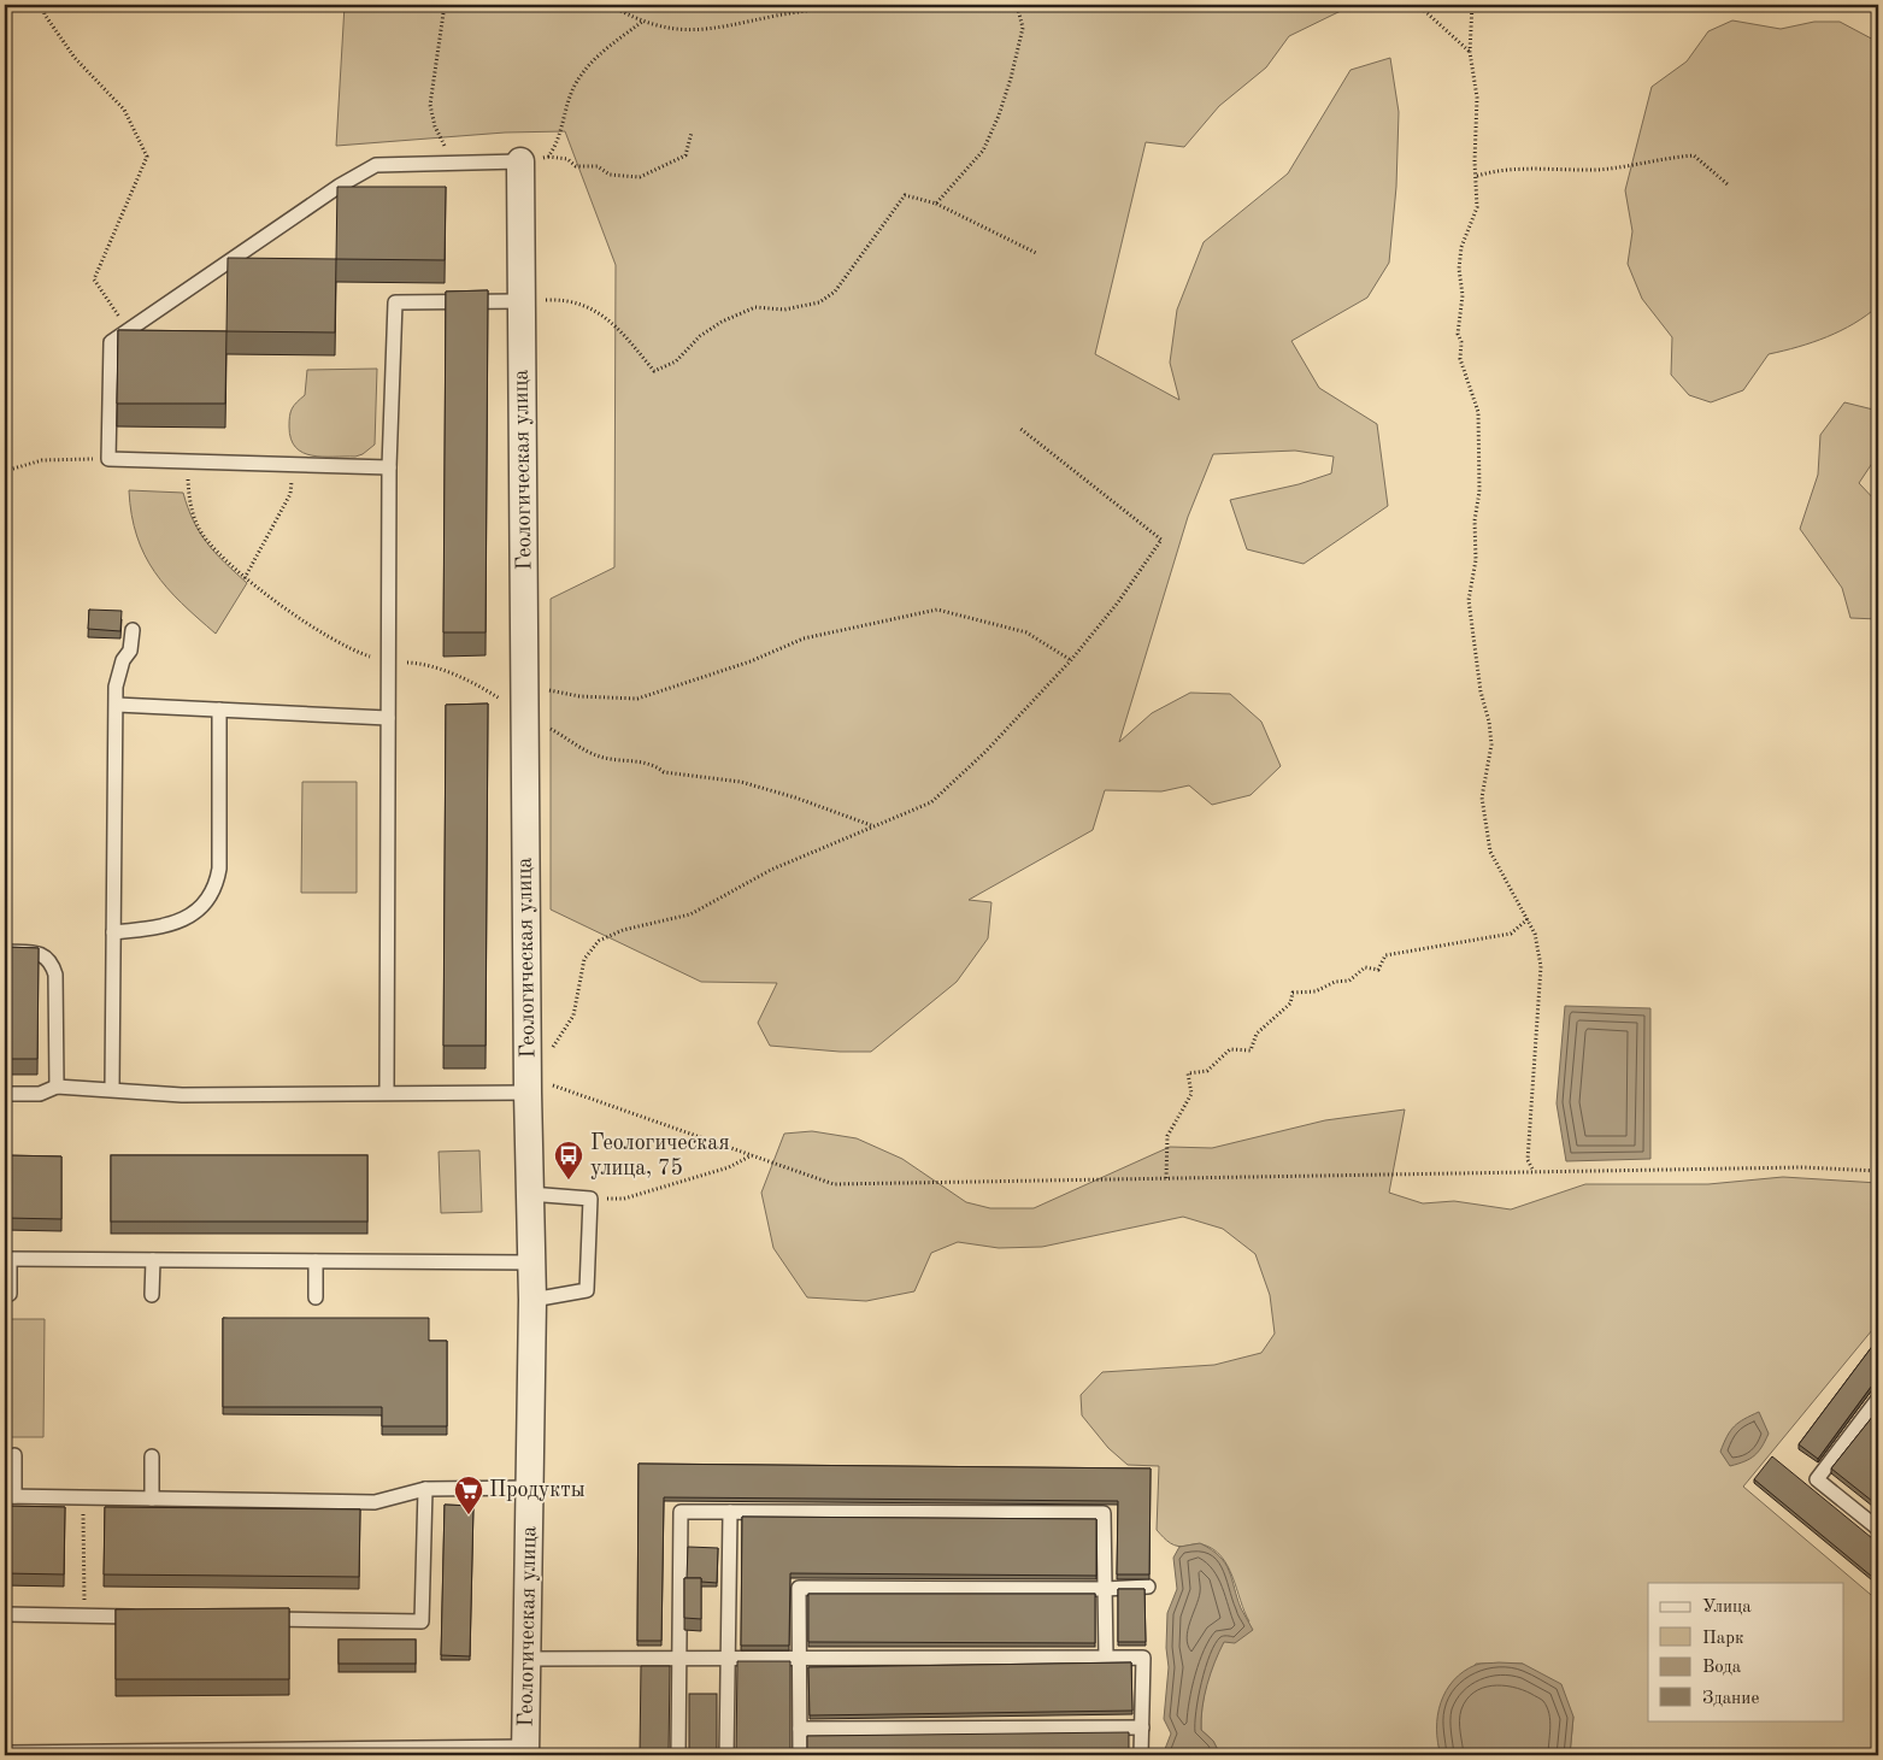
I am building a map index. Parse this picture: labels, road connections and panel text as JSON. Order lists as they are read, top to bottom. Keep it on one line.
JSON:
{"streets":{"street":["Геологическая улица"]},"places":{"bus stop":["Геологическая улица, 75"],"supermarket":["Продукты"]},"legend":["Улица","Парк","Вода","Здание"]}
